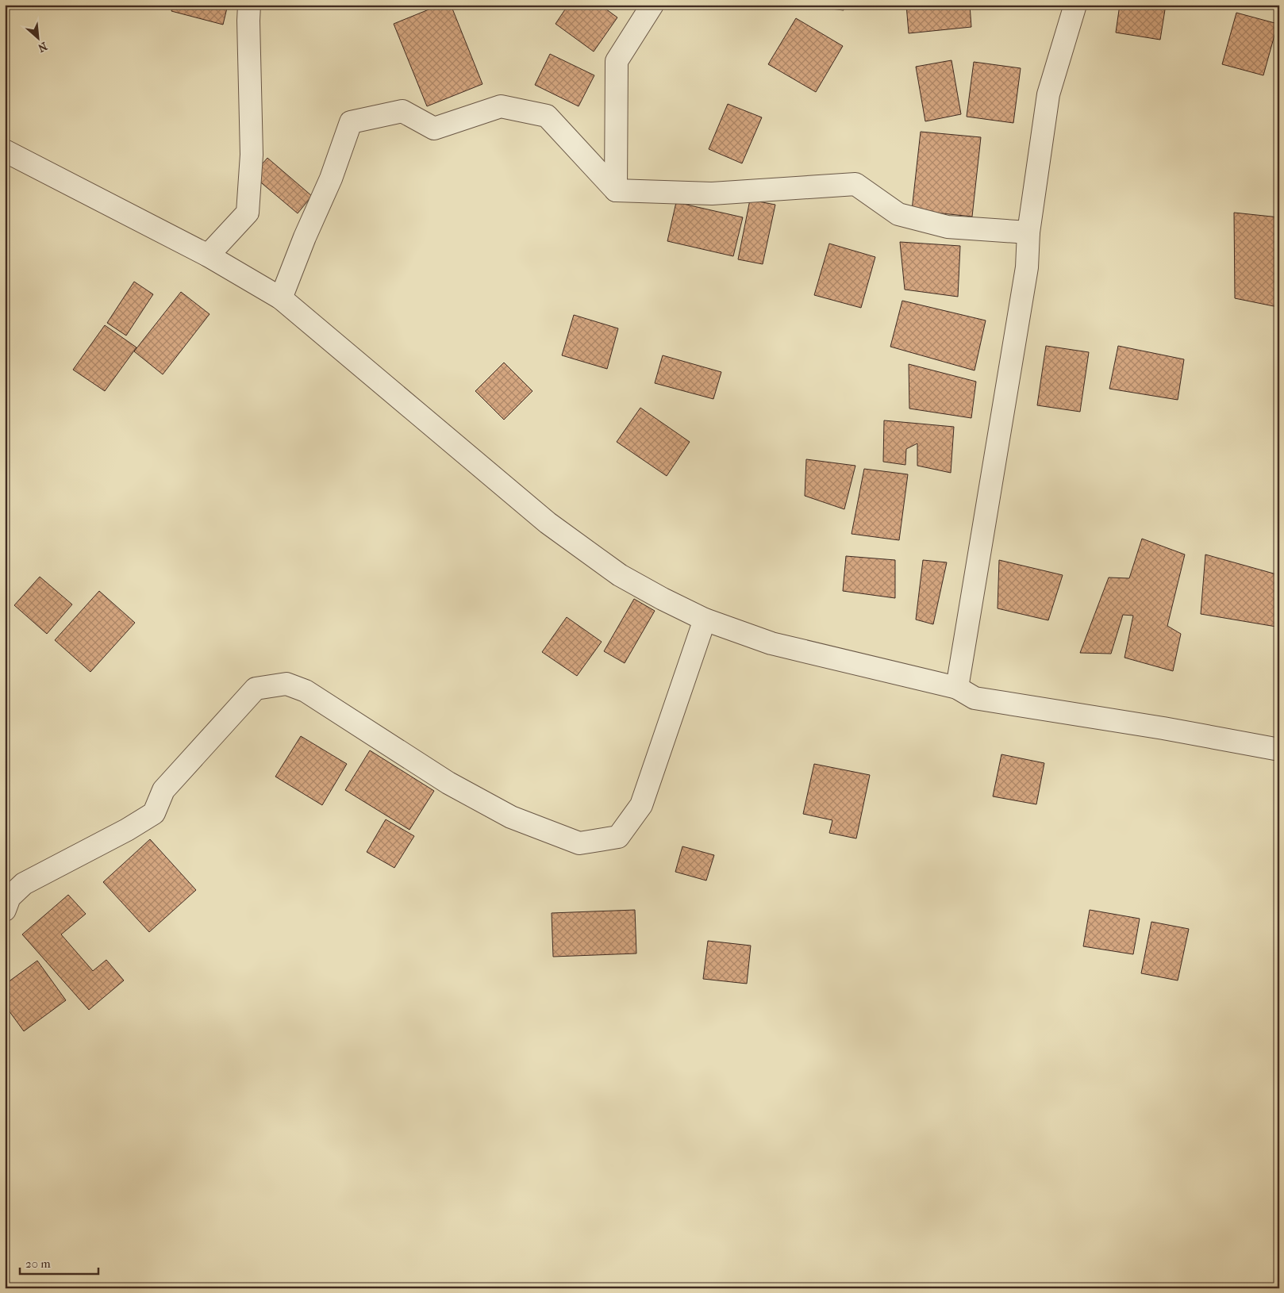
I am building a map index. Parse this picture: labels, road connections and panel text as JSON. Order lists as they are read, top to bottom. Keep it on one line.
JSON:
{"scale_bar":"20 m","north":"bottom right"}
